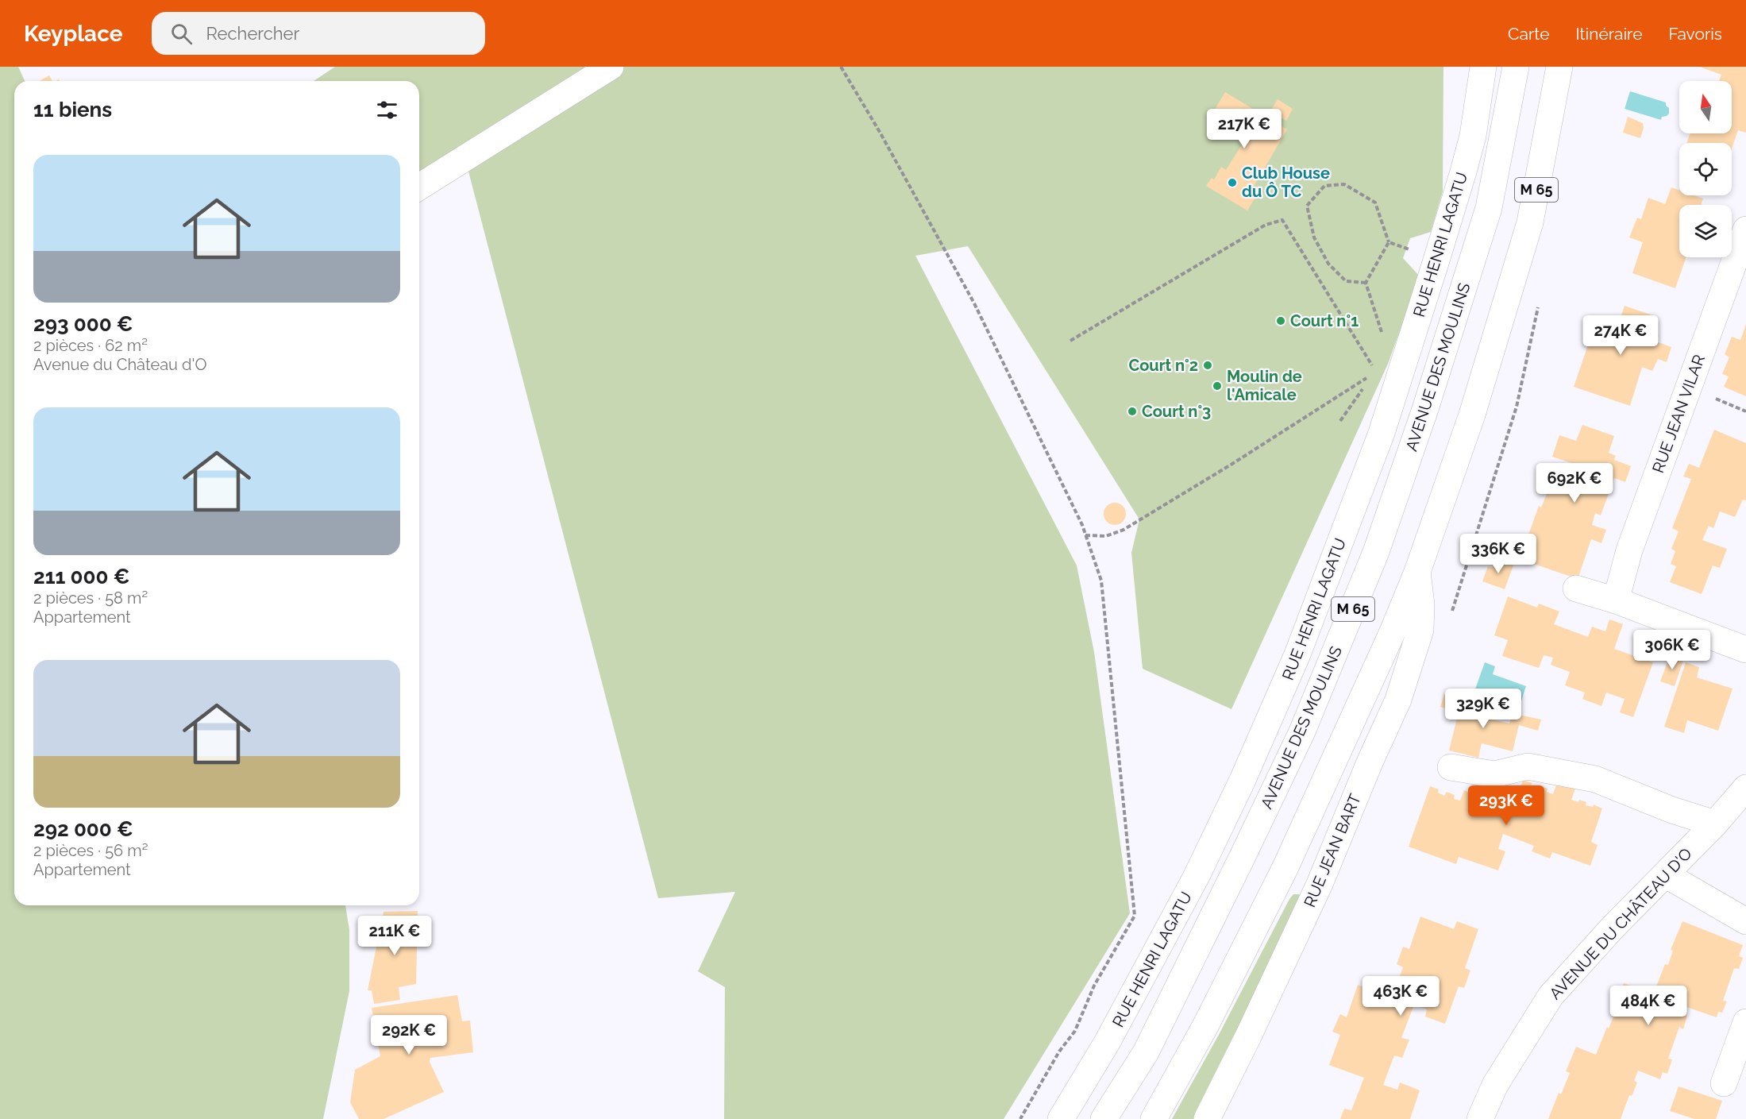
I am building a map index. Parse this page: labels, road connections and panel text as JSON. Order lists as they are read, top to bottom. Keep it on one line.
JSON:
{"streets":{"street":["M 65","RUE HENRI LAGATU","AVENUE DES MOULINS","RUE JEAN VILAR","RUE JEAN BART","AVENUE DU CHÂTEAU D'O"]},"crossings":[["M 65","RUE JEAN BART"]],"places":["Club House du Ô TC","Court n°1","Court n°2","Moulin de l'Amicale","Court n°3"],"north":"top","page":{"header":"Keyplace","search":"Rechercher","nav":["Carte","Itinéraire","Favoris"],"heading":"11 biens","price":["217K €","274K €","692K €","336K €","306K €","329K €","293K €","211K €","463K €","484K €","292K €"],"list":[{"name":"293 000 €","note":"2 pièces · 62 m² · Avenue du Château d'O"},{"name":"211 000 €","note":"2 pièces · 58 m² · Appartement"},{"name":"292 000 €","note":"2 pièces · 56 m² · Appartement"}]}}
